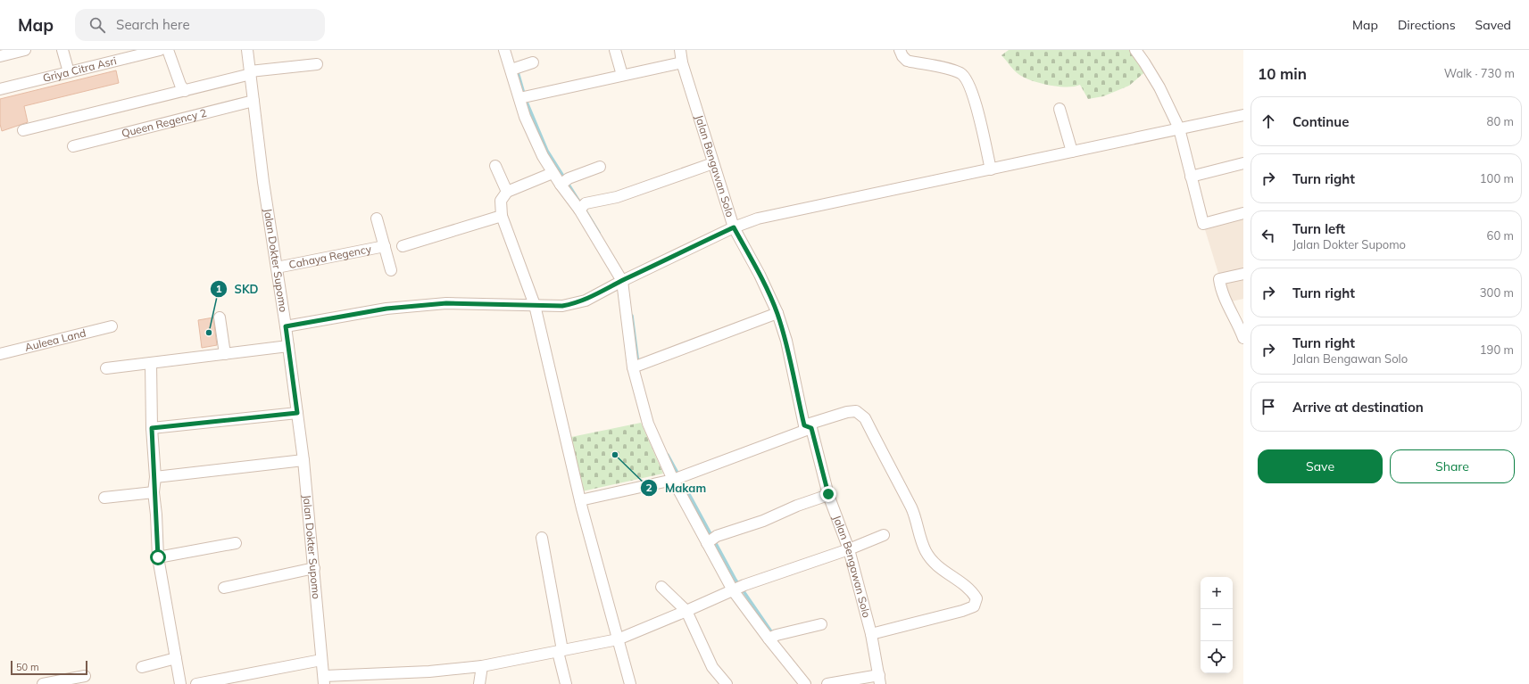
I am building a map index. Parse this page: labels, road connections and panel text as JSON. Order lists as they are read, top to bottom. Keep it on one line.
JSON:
{"streets":{"street":["Griya Citra Asri","Queen Regency 2","Jalan Bengawan Solo","Cahaya Regency","Jalan Dokter Supomo","Auleea Land"]},"crossings":[["Queen Regency 2","Jalan Dokter Supomo"],["Cahaya Regency","Jalan Dokter Supomo"]],"places":["SKD","Makam"],"scale_bar":"50 m","page":{"header":"Map","search":"Search here","nav":["Map","Directions","Saved"],"heading":["10 min","Walk · 730 m"],"list":[["Continue","80 m"],["Turn right","100 m"],["Turn left","Jalan Dokter Supomo","60 m"],["Turn right","300 m"],["Turn right","Jalan Bengawan Solo","190 m"],"Arrive at destination"],"buttons":["Save","Share"],"map_buttons":["+","−"],"scale":"50 m"}}
